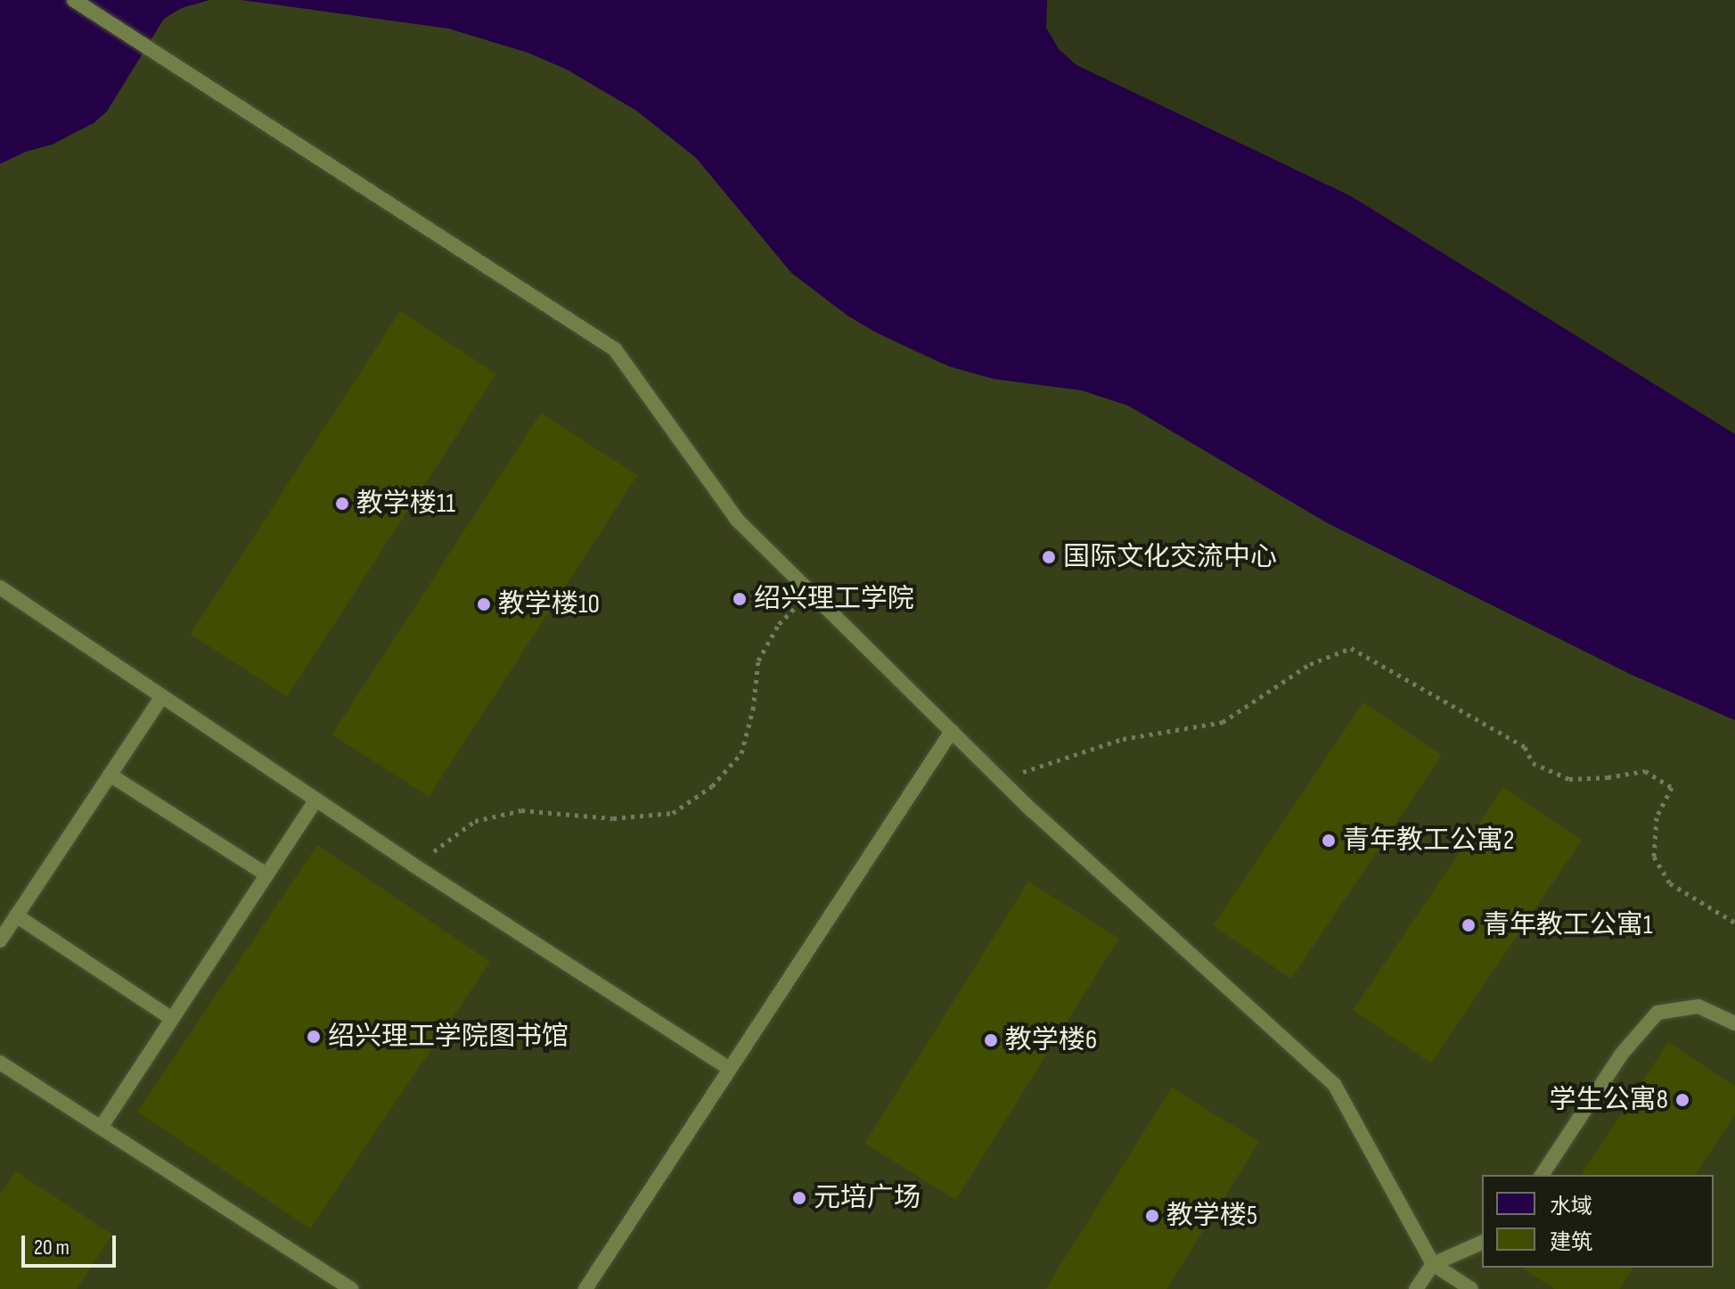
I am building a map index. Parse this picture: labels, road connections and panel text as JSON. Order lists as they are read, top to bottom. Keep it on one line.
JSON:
{"places":["教学楼11","国际文化交流中心","绍兴理工学院","教学楼10","青年教工公寓2","青年教工公寓1","绍兴理工学院图书馆","教学楼6","学生公寓8","元培广场","教学楼5"],"legend":["水域","建筑"],"scale_bar":"20 m"}
